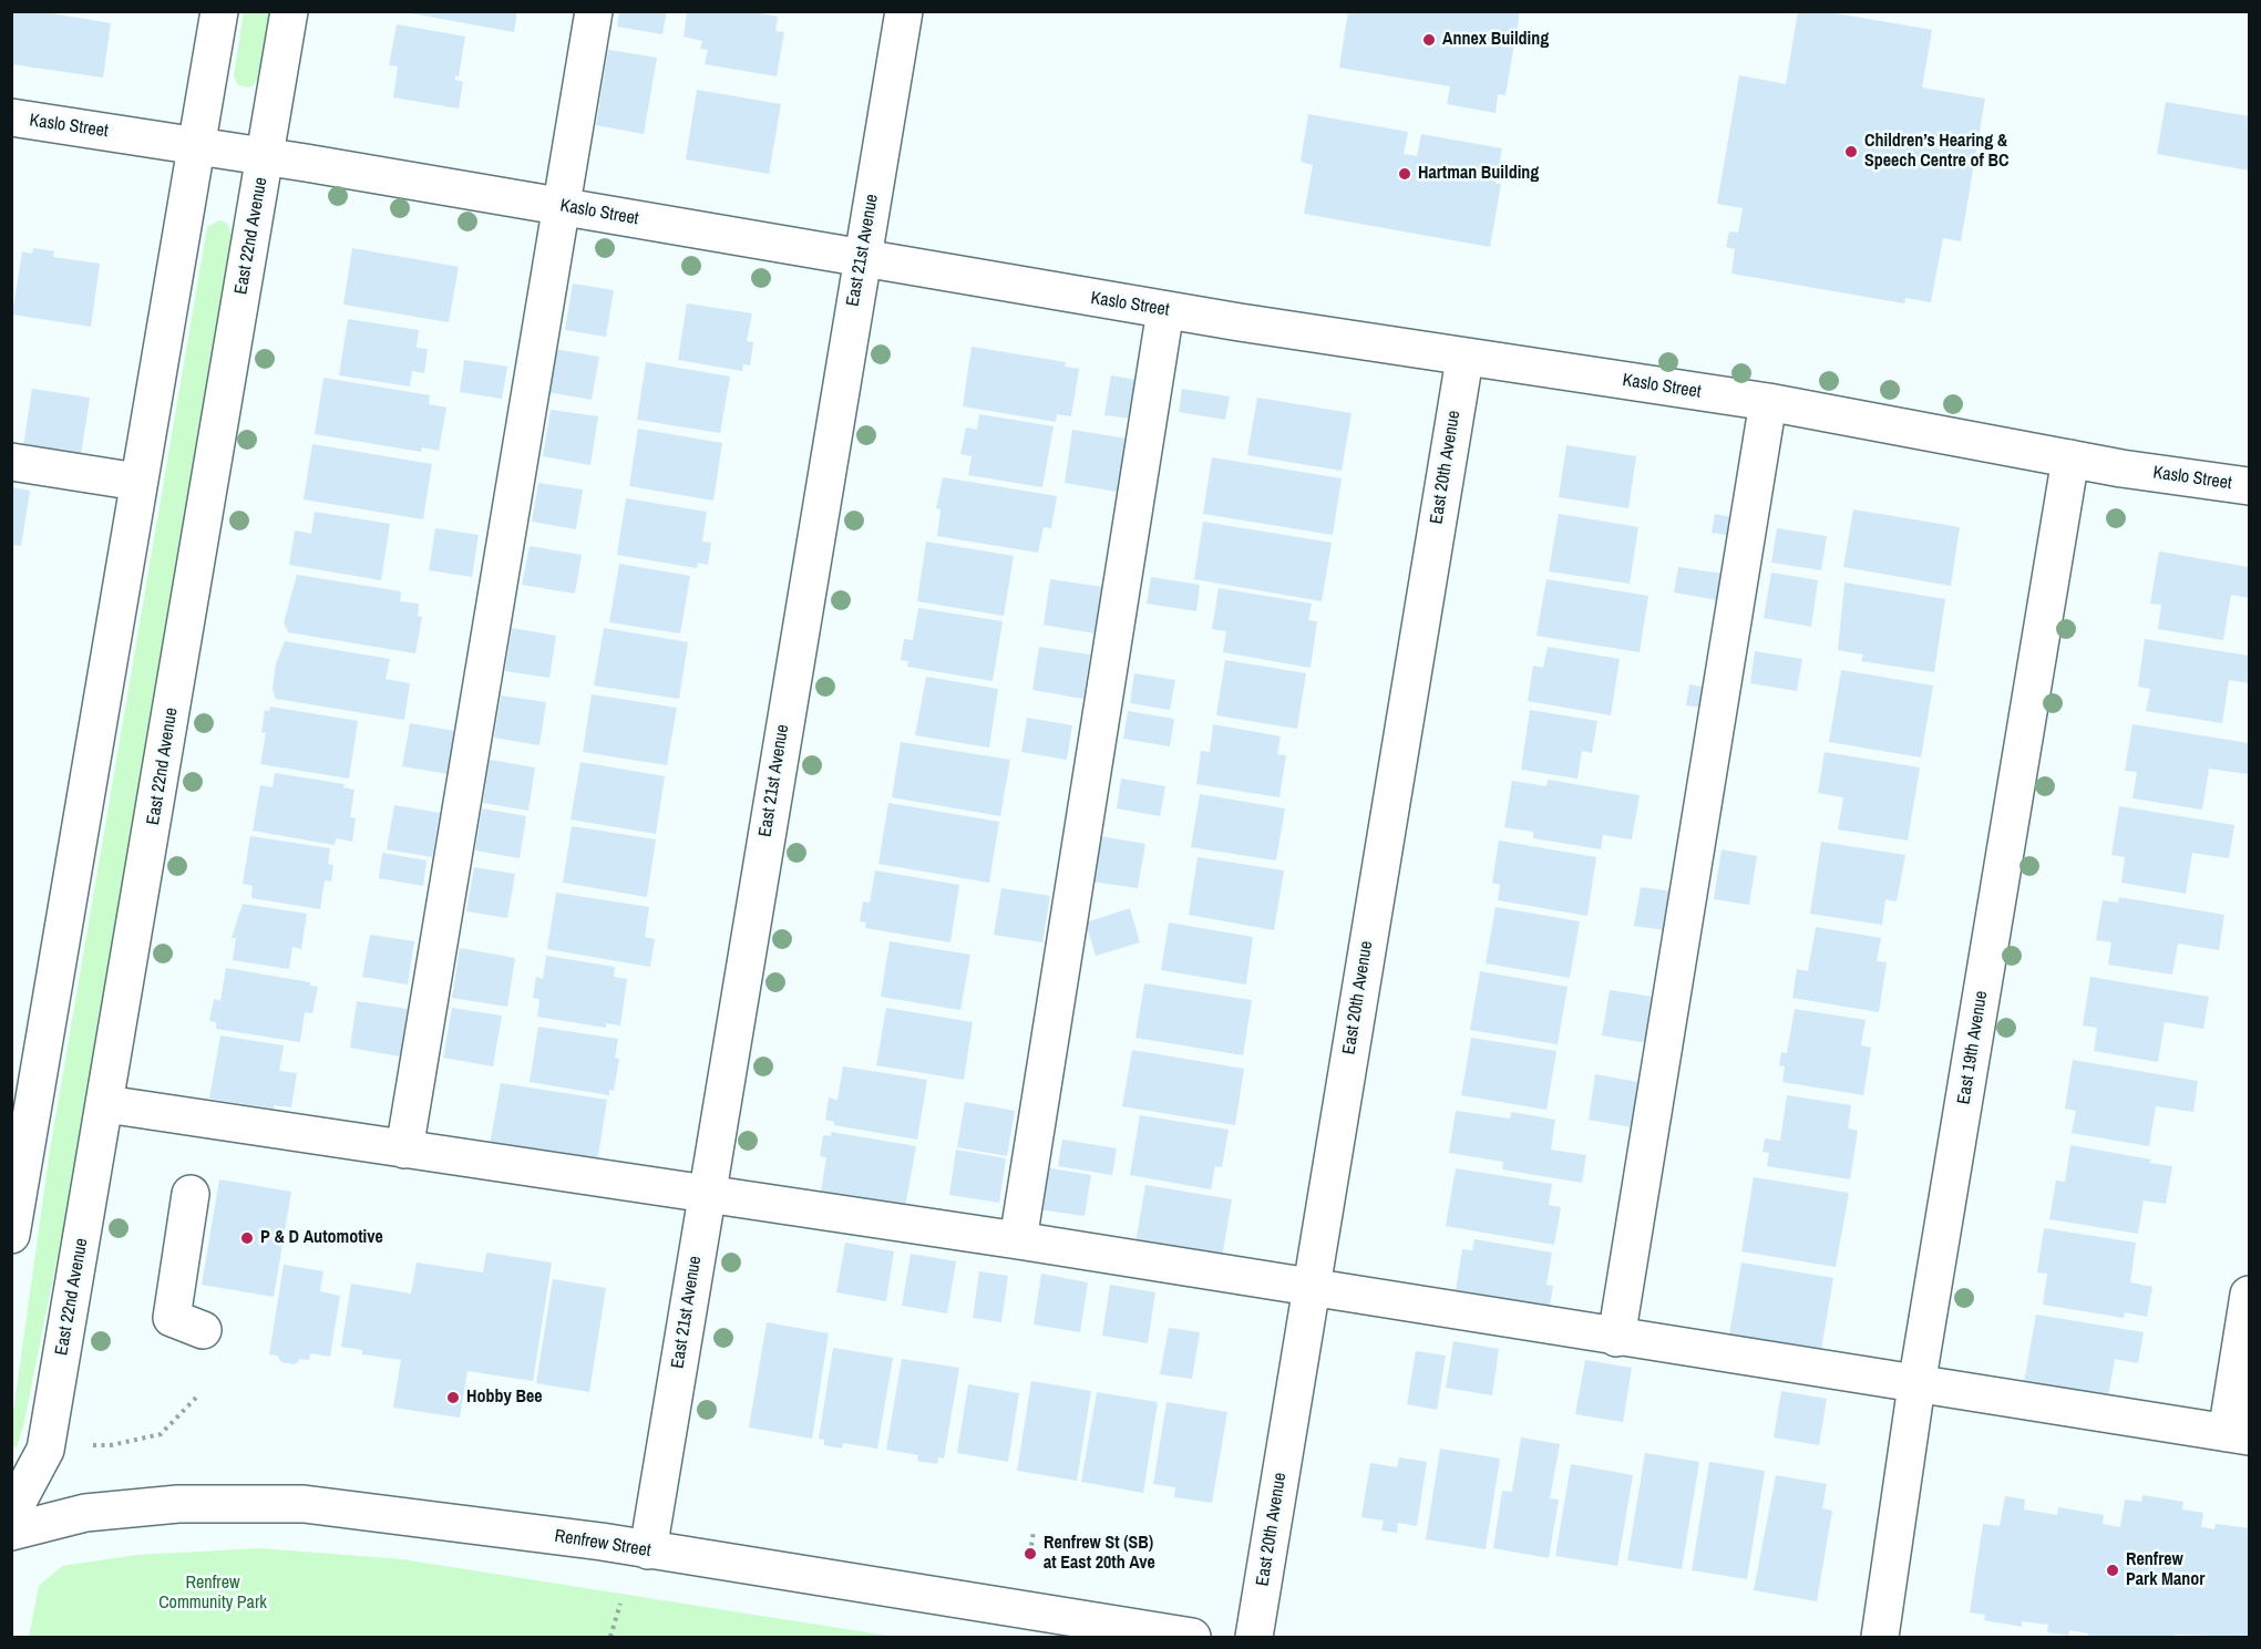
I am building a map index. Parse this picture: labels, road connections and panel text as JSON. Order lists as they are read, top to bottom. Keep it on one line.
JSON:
{"streets":{"street":["Kaslo Street","East 22nd Avenue","East 21st Avenue","East 20th Avenue","East 19th Avenue","Renfrew Street"]},"crossings":[["Kaslo Street","East 22nd Avenue"],["Kaslo Street","East 21st Avenue"],["Kaslo Street","East 20th Avenue"],["Kaslo Street","East 19th Avenue"],["East 21st Avenue","Renfrew Street"]],"parks":["Renfrew Community Park"],"places":["Annex Building","Children’s Hearing & Speech Centre of BC","Hartman Building","P & D Automotive","Hobby Bee","Renfrew St (SB) at East 20th Ave","Renfrew Park Manor"]}
